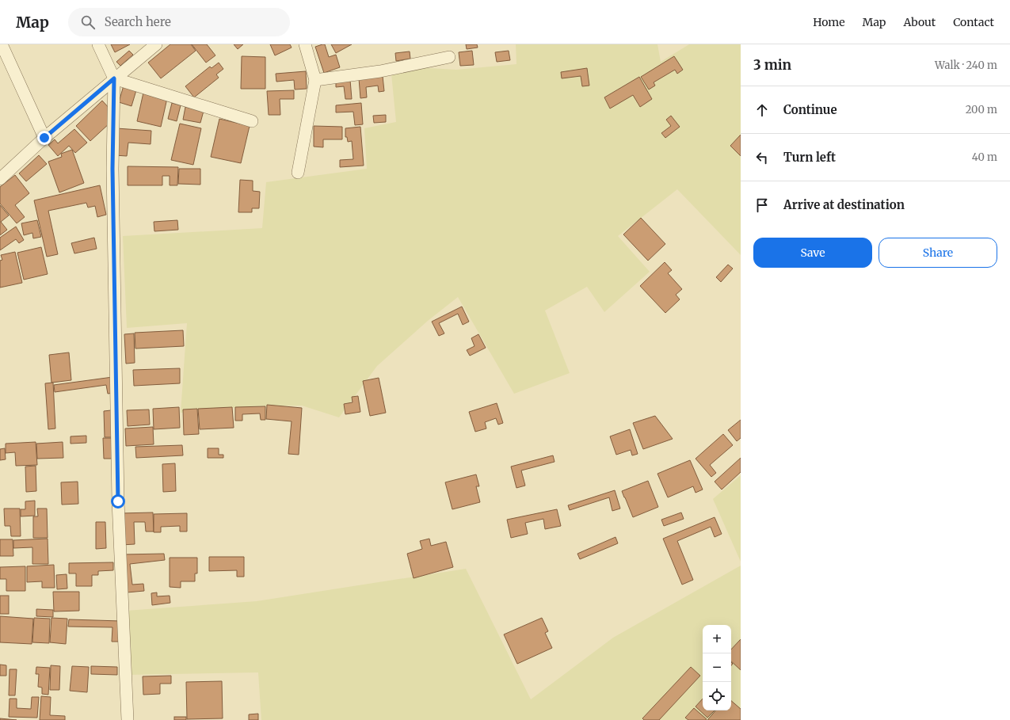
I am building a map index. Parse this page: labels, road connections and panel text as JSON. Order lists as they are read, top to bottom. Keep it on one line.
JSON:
{"page":{"header":"Map","search":"Search here","nav":["Home","Map","About","Contact"],"heading":["3 min","Walk · 240 m"],"list":[["Continue","200 m"],["Turn left","40 m"],"Arrive at destination"],"buttons":["Save","Share"],"map_buttons":["+","−"]}}
